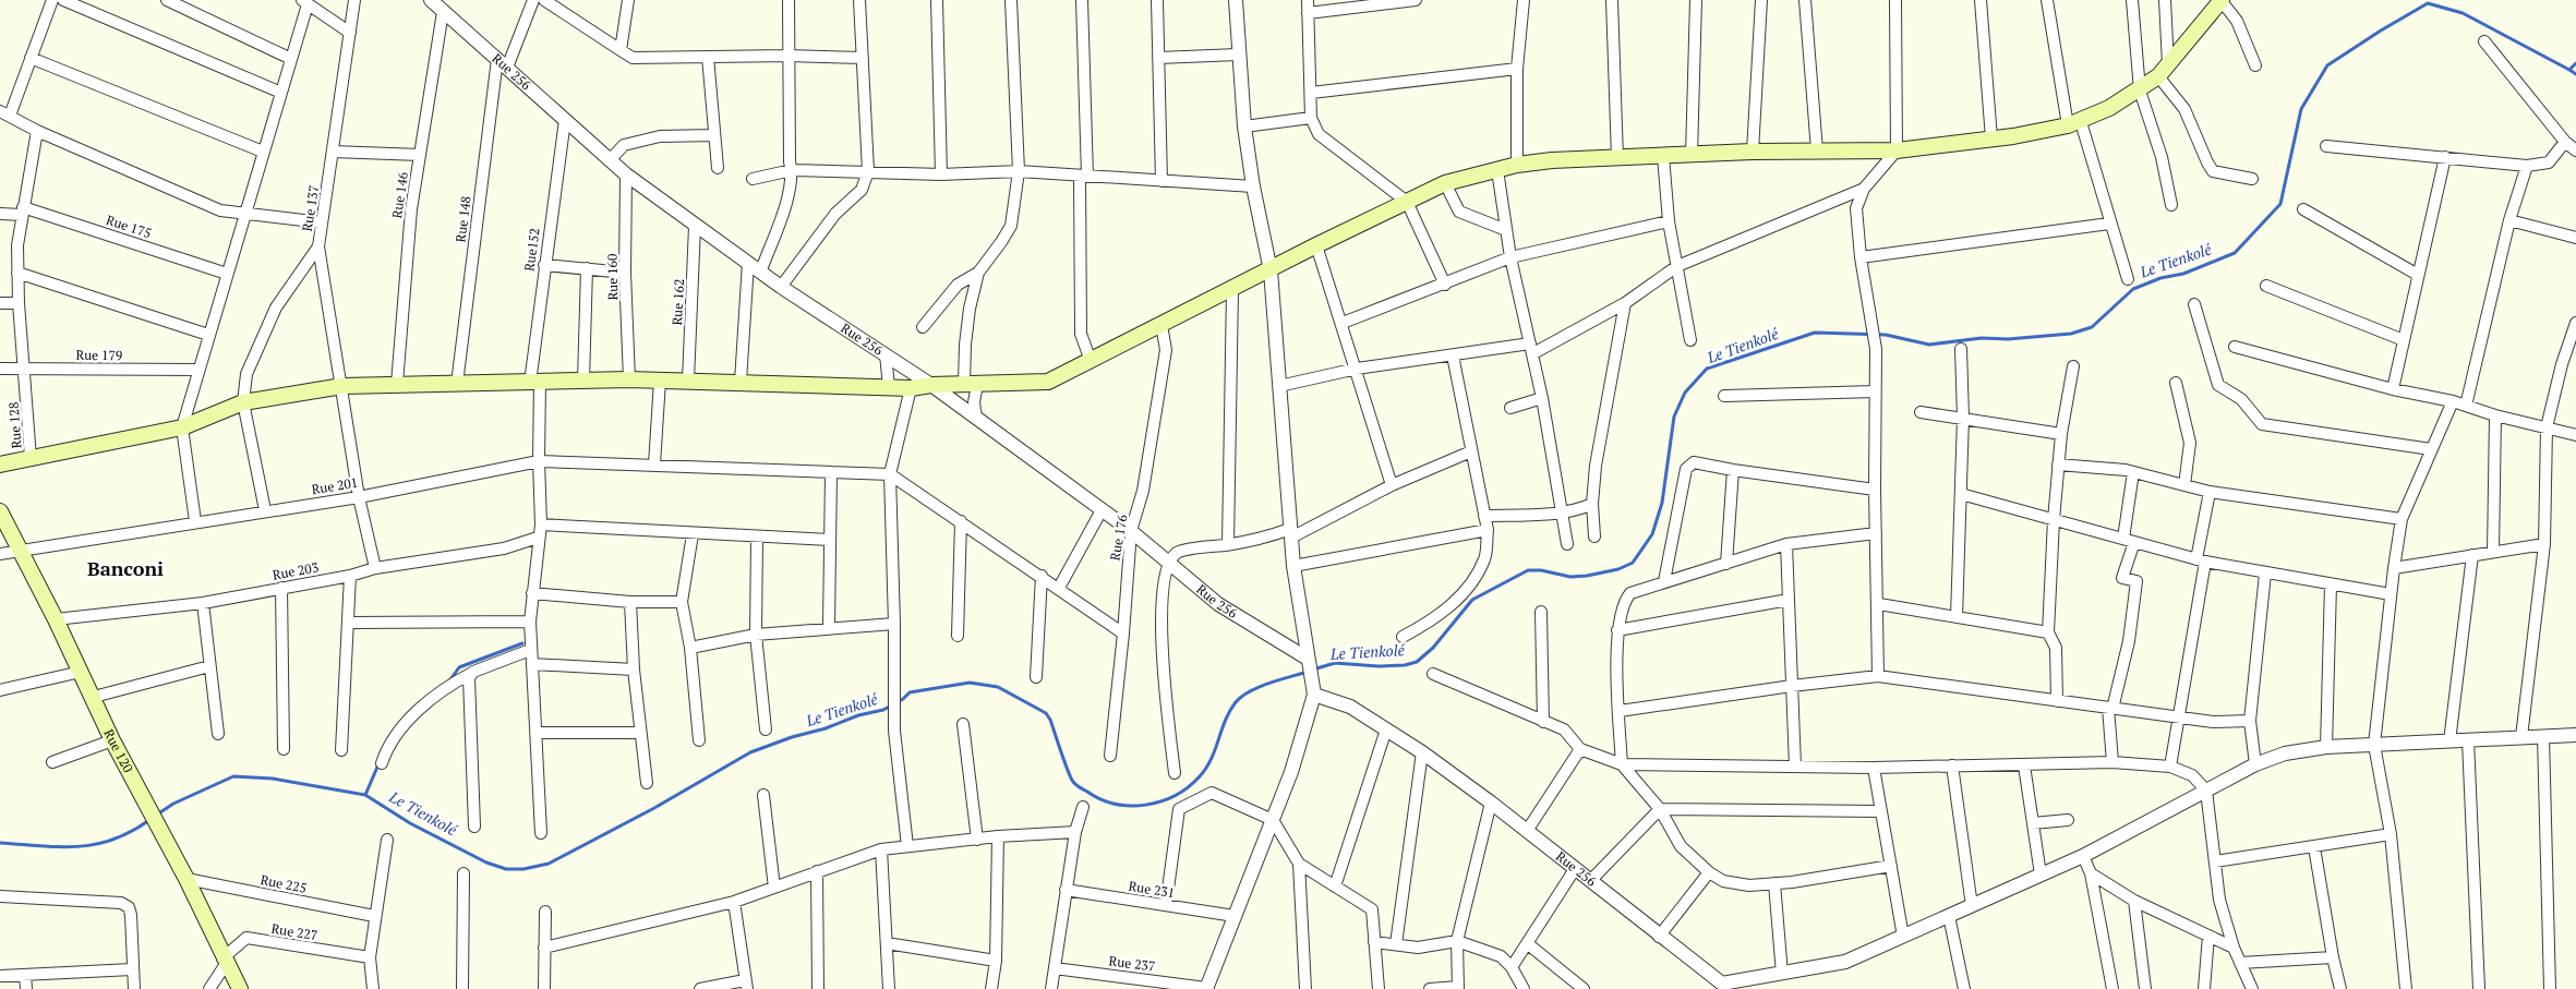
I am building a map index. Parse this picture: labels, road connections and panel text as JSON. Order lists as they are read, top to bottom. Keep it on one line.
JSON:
{"streets":{"main road":["Rue 120"],"street":["Rue 256","Rue 146","Rue 137","Rue 148","Rue 175","Rue152","Rue 160","Rue 162","Rue 179","Rue 128","Rue 201","Rue 176","Rue 203","Rue 225","Rue 231","Rue 227","Rue 237"]},"crossings":[["Rue 256","Rue 146"],["Rue 256","Rue 148"],["Rue 256","Rue152"],["Rue 256","Rue 160"],["Rue 256","Rue 162"],["Rue 256","Rue 176"],["Rue 137","Rue 201"],["Rue 175","Rue 128"],["Rue152","Rue 201"],["Rue152","Rue 203"],["Rue 179","Rue 128"],["Rue 201","Rue 120"],["Rue 203","Rue 120"],["Rue 120","Rue 225"],["Rue 120","Rue 227"]],"districts":["Banconi"],"water":["Le Tienkolé"]}
